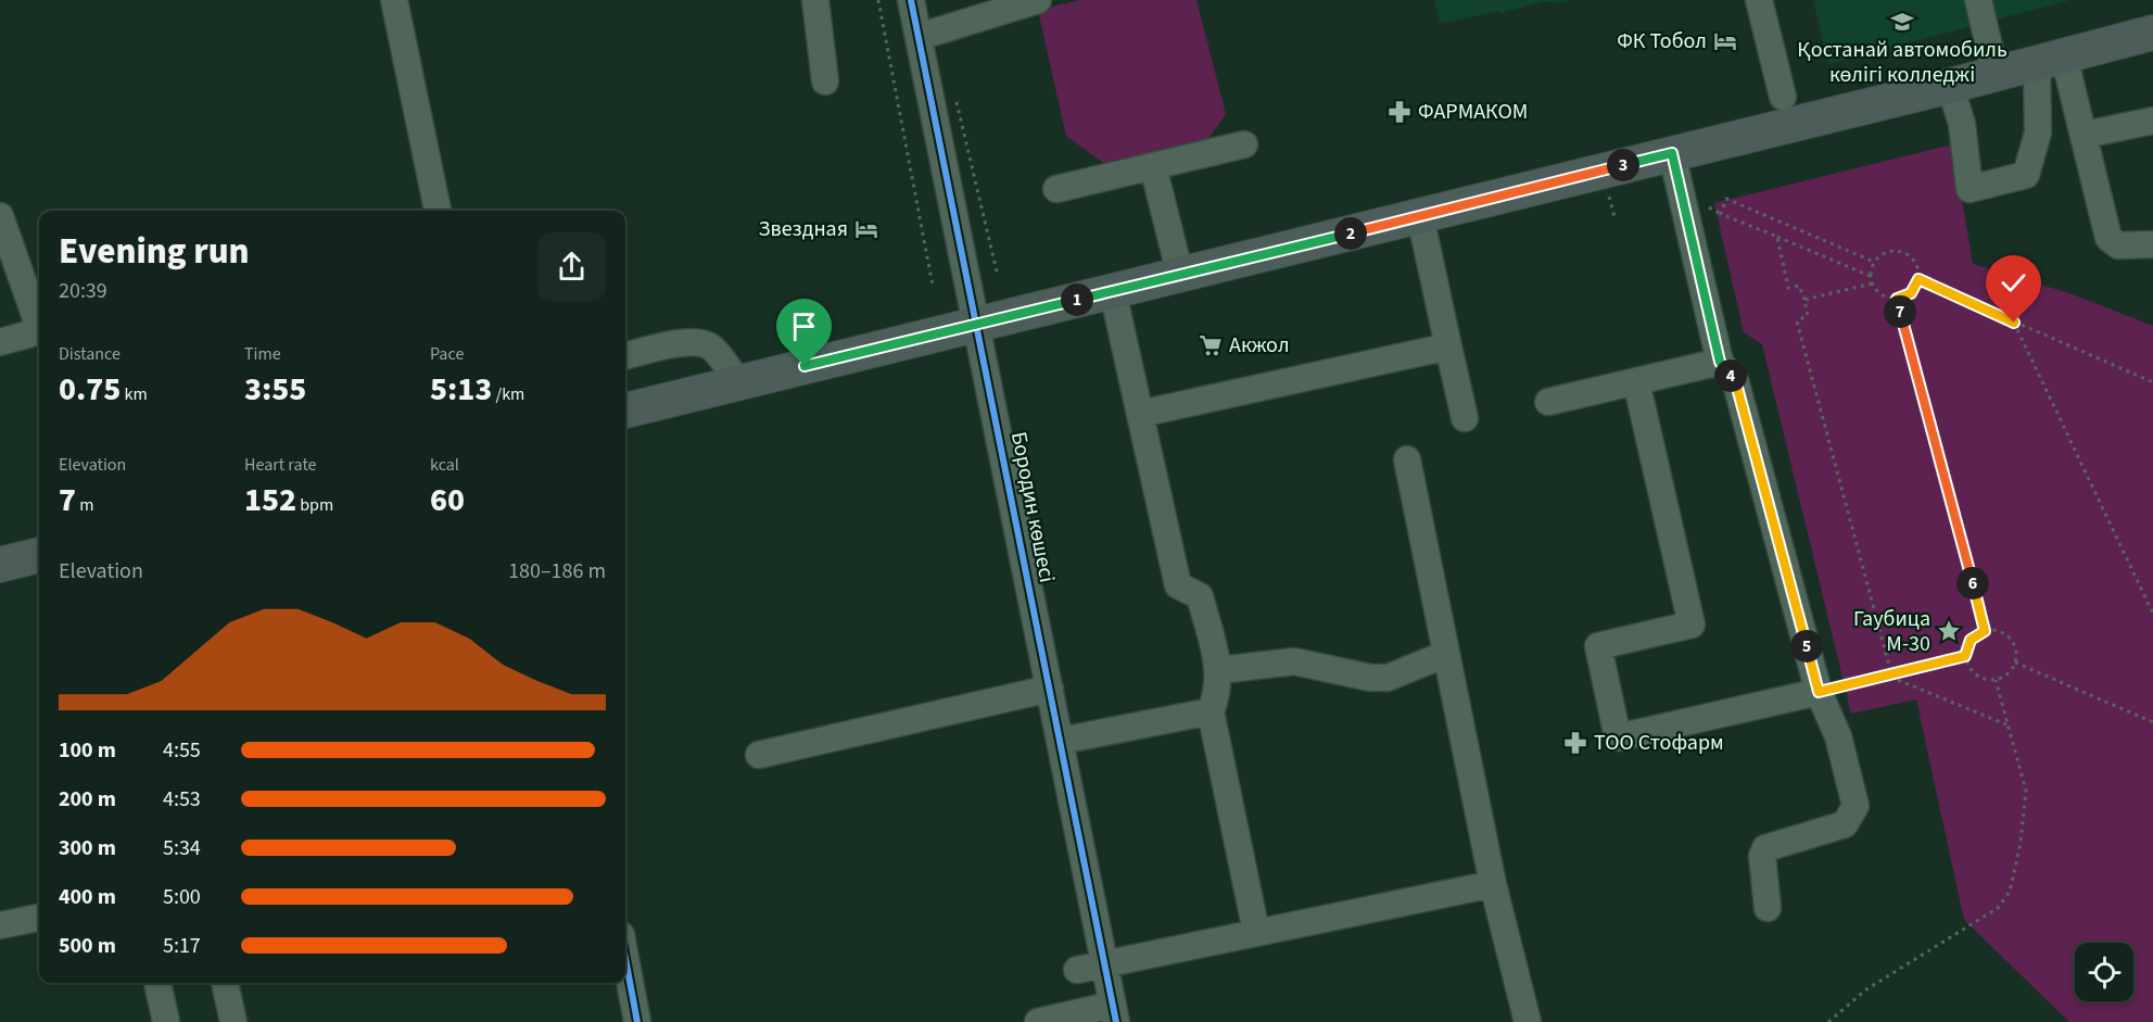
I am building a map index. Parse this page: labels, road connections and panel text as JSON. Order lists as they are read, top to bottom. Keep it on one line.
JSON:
{"streets":{"street":["Бородин көшесі"]},"places":{"school or university":["Қостанай автомобиль көлігі колледжі"],"hotel":["ФК Тобол","Звездная"],"pharmacy":["ФАРМАКОМ","ТОО Стофарм"],"supermarket":["Акжол"],"place":["Гаубица М-30"]},"page":{"pins":["3","2","1","7","4","6","5"],"heading":["Evening run","20:39"],"stats":[["Distance","0.75 km"],["Time","3:55"],["Pace","5:13 /km"],["Elevation","7 m"],["Heart rate","152 bpm"],["kcal","60"]],"chart":["Elevation","180–186 m"],"list":[{"name":"100 m","note":"4:55"},{"name":"200 m","note":"4:53"},{"name":"300 m","note":"5:34"},{"name":"400 m","note":"5:00"},{"name":"500 m","note":"5:17"}]}}
